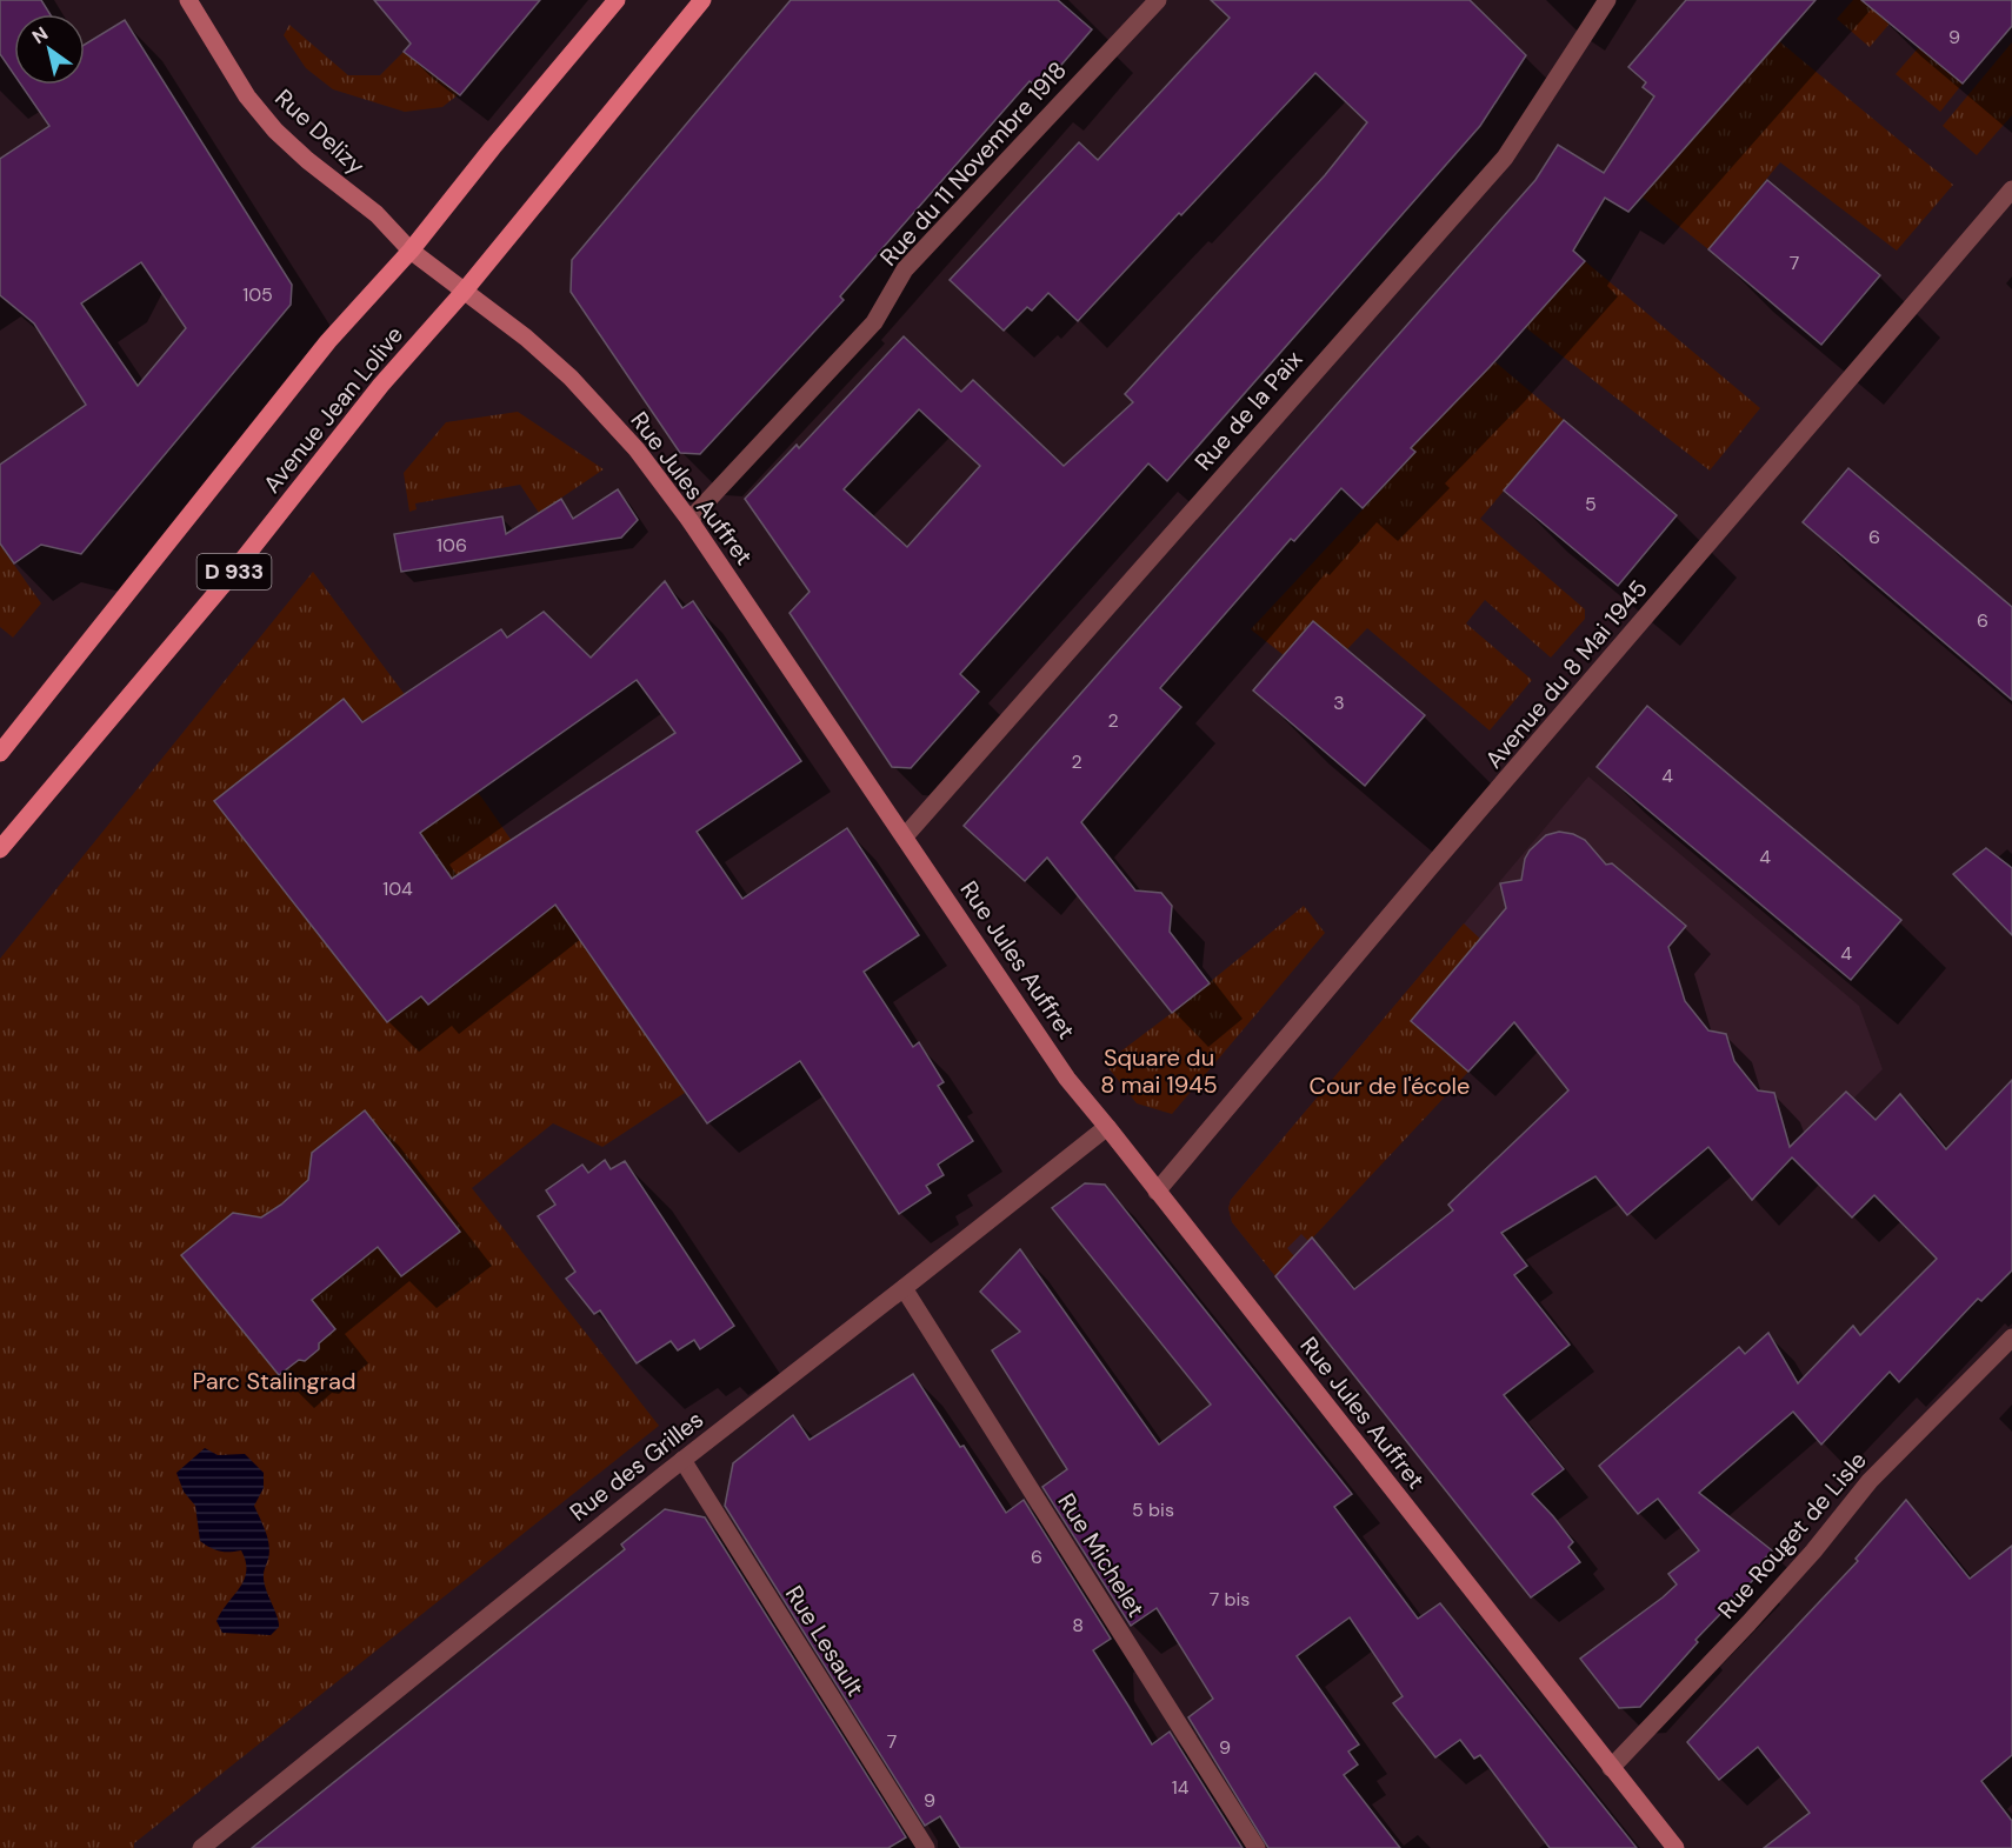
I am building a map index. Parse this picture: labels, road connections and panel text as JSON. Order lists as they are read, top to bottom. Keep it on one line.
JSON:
{"streets":{"main road":["Rue Delizy","Avenue Jean Lolive","Rue Jules Auffret","D 933"],"street":["Rue du 11 Novembre 1918","Rue de la Paix","Avenue du 8 Mai 1945","Rue des Grilles","Rue Rouget de Lisle","Rue Michelet","Rue Lesault"]},"crossings":[["Rue Delizy","Avenue Jean Lolive"],["Rue Delizy","Rue Jules Auffret"],["Rue du 11 Novembre 1918","Rue Jules Auffret"],["Avenue Jean Lolive","Rue Jules Auffret"],["Rue de la Paix","Rue Jules Auffret"],["Rue Jules Auffret","Avenue du 8 Mai 1945"],["Rue Jules Auffret","Rue des Grilles"],["Rue Jules Auffret","Rue Rouget de Lisle"],["Rue des Grilles","Rue Michelet"],["Rue des Grilles","Rue Lesault"]],"parks":["Square du 8 mai 1945","Cour de l'école","Parc Stalingrad"],"house_numbers":["9","7","105","5","6","106","6","3","2","2","4","4","104","4","5 bis","6","7 bis","8","7","9","14","9"],"north":"top left"}
